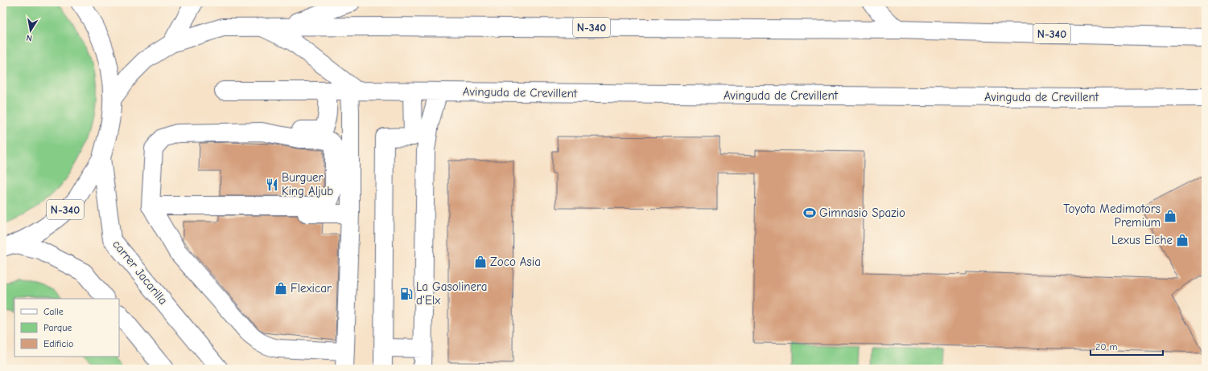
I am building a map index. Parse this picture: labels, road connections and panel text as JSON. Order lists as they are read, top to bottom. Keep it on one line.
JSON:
{"streets":{"main road":["N-340","Avinguda de Crevillent","carrer Jacarilla"]},"crossings":[["N-340","carrer Jacarilla"]],"places":{"restaurant":["Burguer King Aljub"],"sports":["Gimnasio Spazio"],"shop":["Toyota Medimotors Premium","Lexus Elche","Zoco Asia","Flexicar"],"fuel station":["La Gasolinera d'Elx"]},"legend":["Calle","Parque","Edificio"],"scale_bar":"20 m","north":"bottom"}
